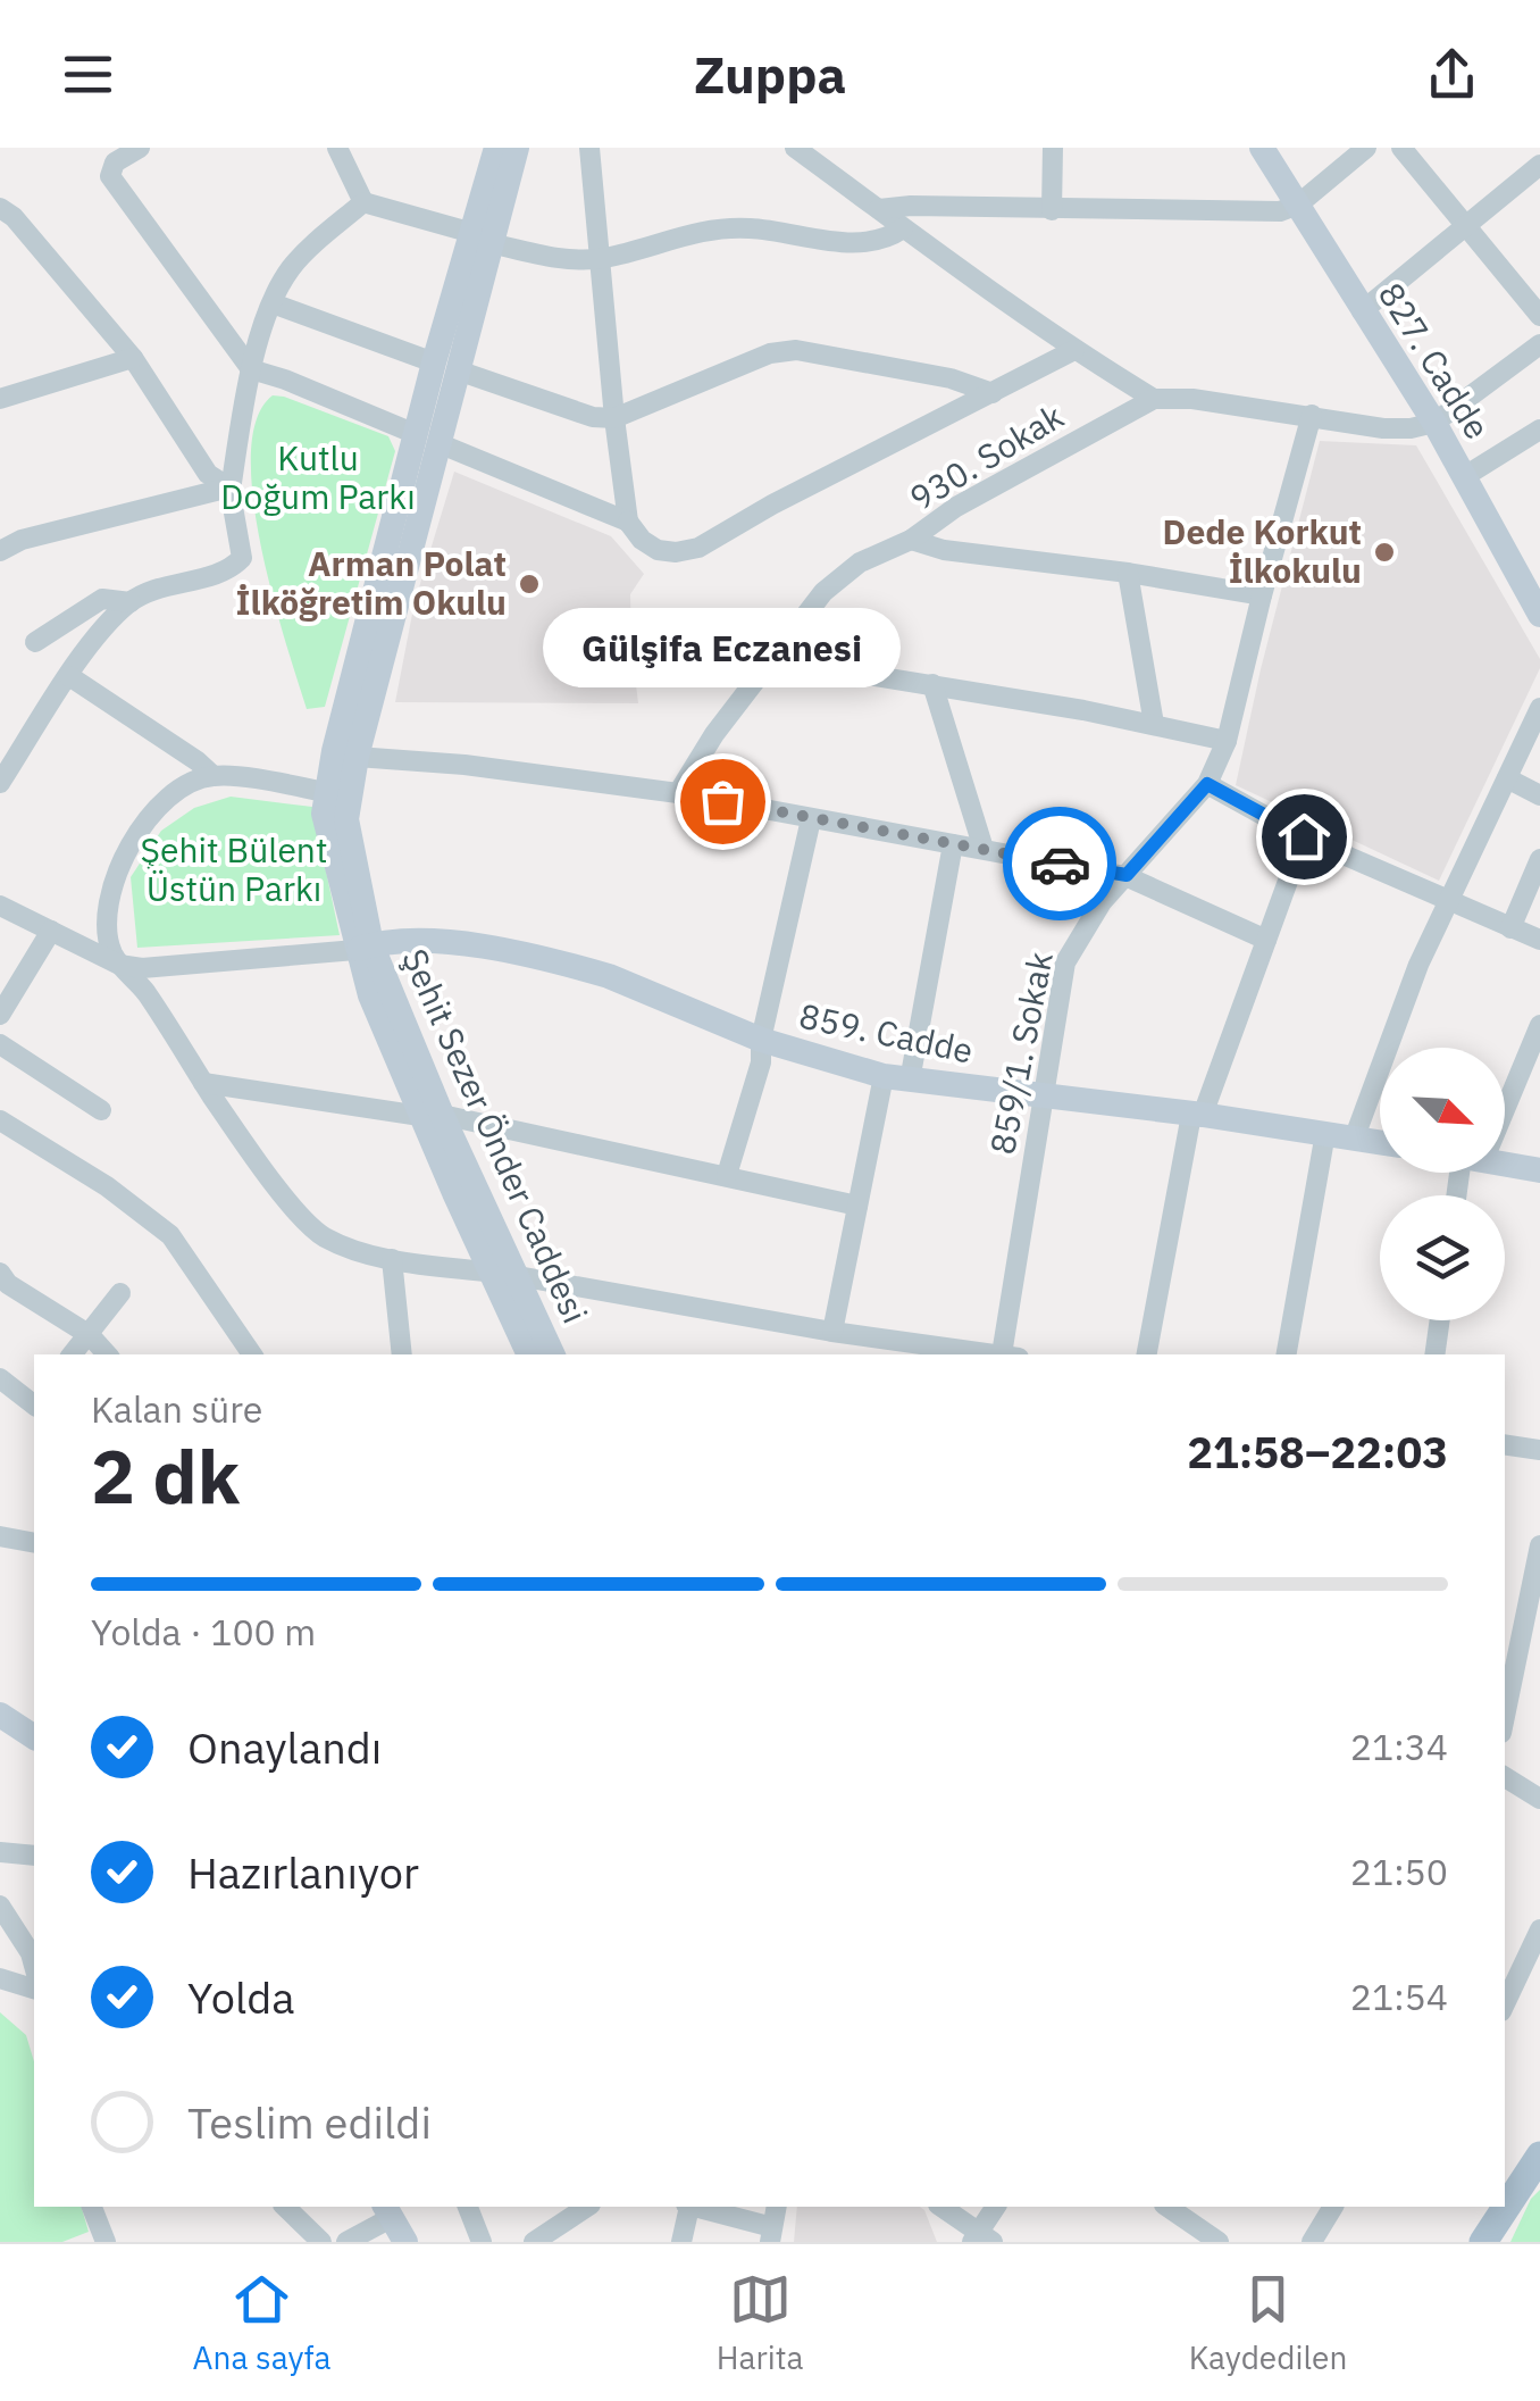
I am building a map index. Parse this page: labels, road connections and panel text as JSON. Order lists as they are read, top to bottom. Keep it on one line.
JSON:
{"streets":{"street":["827. Cadde","930. Sokak","859. Cadde","859/1. Sokak","Şehit Sezer Önder Caddesi"]},"crossings":[["859. Cadde","859/1. Sokak"],["859. Cadde","Şehit Sezer Önder Caddesi"]],"parks":["Kutlu Doğum Parkı","Şehit Bülent Üstün Parkı"],"places":["Dede Korkut İlkokulu","Arman Polat İlköğretim Okulu","Gülşifa Eczanesi"],"north":"bottom right","page":{"header":"Zuppa","bubble":"Gülşifa Eczanesi","heading":["2 dk","Kalan süre","21:58–22:03"],"bar":"Yolda · 100 m","list":[["Onaylandı","21:34"],["Hazırlanıyor","21:50"],["Yolda","21:54"],"Teslim edildi"],"tabs":["Ana sayfa","Harita","Kaydedilen"]}}
